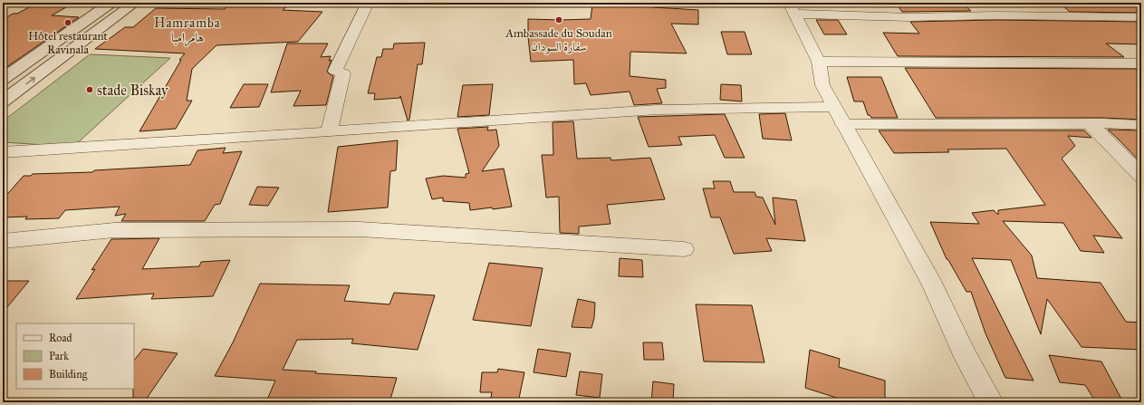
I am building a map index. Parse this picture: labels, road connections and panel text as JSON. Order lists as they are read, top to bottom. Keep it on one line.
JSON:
{"districts":["Hamramba هامرامبا"],"places":["Ambassade du Soudan سفارة السودان","Hôtel restaurant Ravinala","stade Biskay"],"legend":["Road","Park","Building"]}
